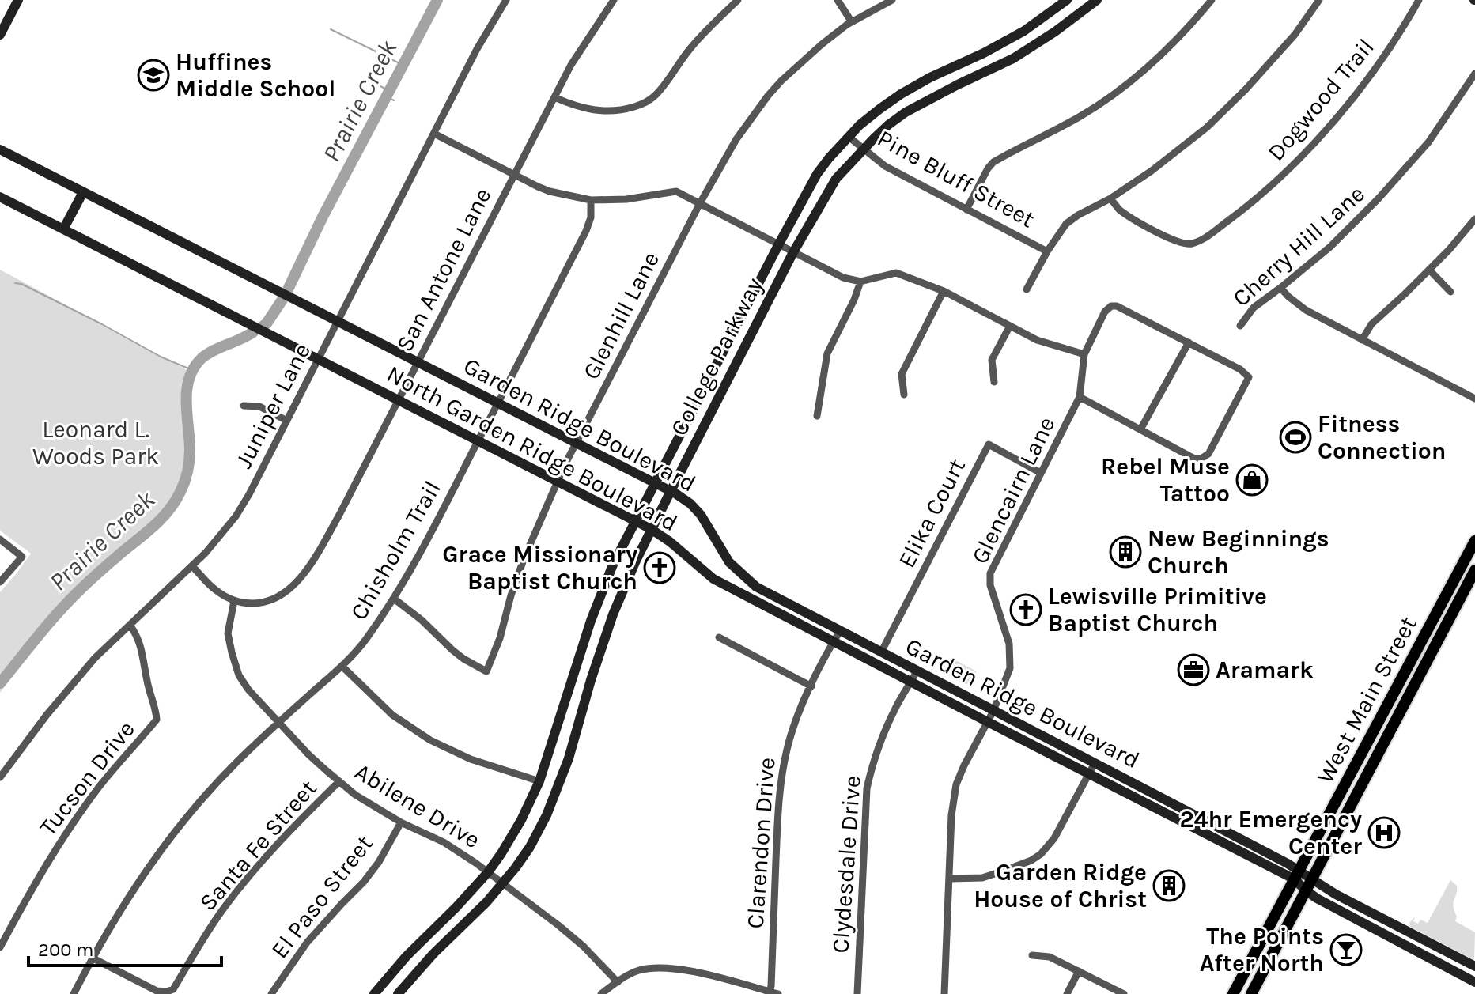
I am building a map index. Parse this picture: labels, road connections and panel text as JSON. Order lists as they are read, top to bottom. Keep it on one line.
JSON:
{"streets":{"main road":["College Parkway","Garden Ridge Boulevard","North Garden Ridge Boulevard","West Main Street"],"street":["Dogwood Trail","Pine Bluff Street","Cherry Hill Lane","San Antone Lane","Glenhill Lane","Juniper Lane","Glencairn Lane","Elika Court","Chisholm Trail","Tucson Drive","Abilene Drive","Clarendon Drive","Santa Fe Street","Clydesdale Drive","El Paso Street"]},"crossings":[["Pine Bluff Street","College Parkway"],["San Antone Lane","Garden Ridge Boulevard"],["San Antone Lane","North Garden Ridge Boulevard"],["San Antone Lane","Abilene Drive"],["Glenhill Lane","Garden Ridge Boulevard"],["Glenhill Lane","North Garden Ridge Boulevard"],["Glenhill Lane","Chisholm Trail"],["College Parkway","Garden Ridge Boulevard"],["College Parkway","North Garden Ridge Boulevard"],["College Parkway","Abilene Drive"],["Juniper Lane","Garden Ridge Boulevard"],["Juniper Lane","North Garden Ridge Boulevard"],["Juniper Lane","Tucson Drive"],["Garden Ridge Boulevard","North Garden Ridge Boulevard"],["Garden Ridge Boulevard","Glencairn Lane"],["Garden Ridge Boulevard","Elika Court"],["Garden Ridge Boulevard","Chisholm Trail"],["Garden Ridge Boulevard","West Main Street"],["Garden Ridge Boulevard","Clarendon Drive"],["Garden Ridge Boulevard","Clydesdale Drive"],["North Garden Ridge Boulevard","Glencairn Lane"],["North Garden Ridge Boulevard","Chisholm Trail"],["North Garden Ridge Boulevard","West Main Street"],["North Garden Ridge Boulevard","Clarendon Drive"],["North Garden Ridge Boulevard","Clydesdale Drive"],["Glencairn Lane","Elika Court"],["Chisholm Trail","Abilene Drive"],["Chisholm Trail","Santa Fe Street"],["Abilene Drive","Santa Fe Street"],["Abilene Drive","El Paso Street"]],"water":["Prairie Creek"],"parks":["Leonard L. Woods Park"],"places":{"school or university":["Huffines Middle School"],"sports":["Fitness Connection"],"shop":["Rebel Muse Tattoo"],"building":["New Beginnings Church","Garden Ridge House of Christ"],"church":["Grace Missionary Baptist Church","Lewisville Primitive Baptist Church"],"office":["Aramark"],"hospital":["24hr Emergency Center"],"bar":["The Points After North"]},"scale_bar":"200 m"}
